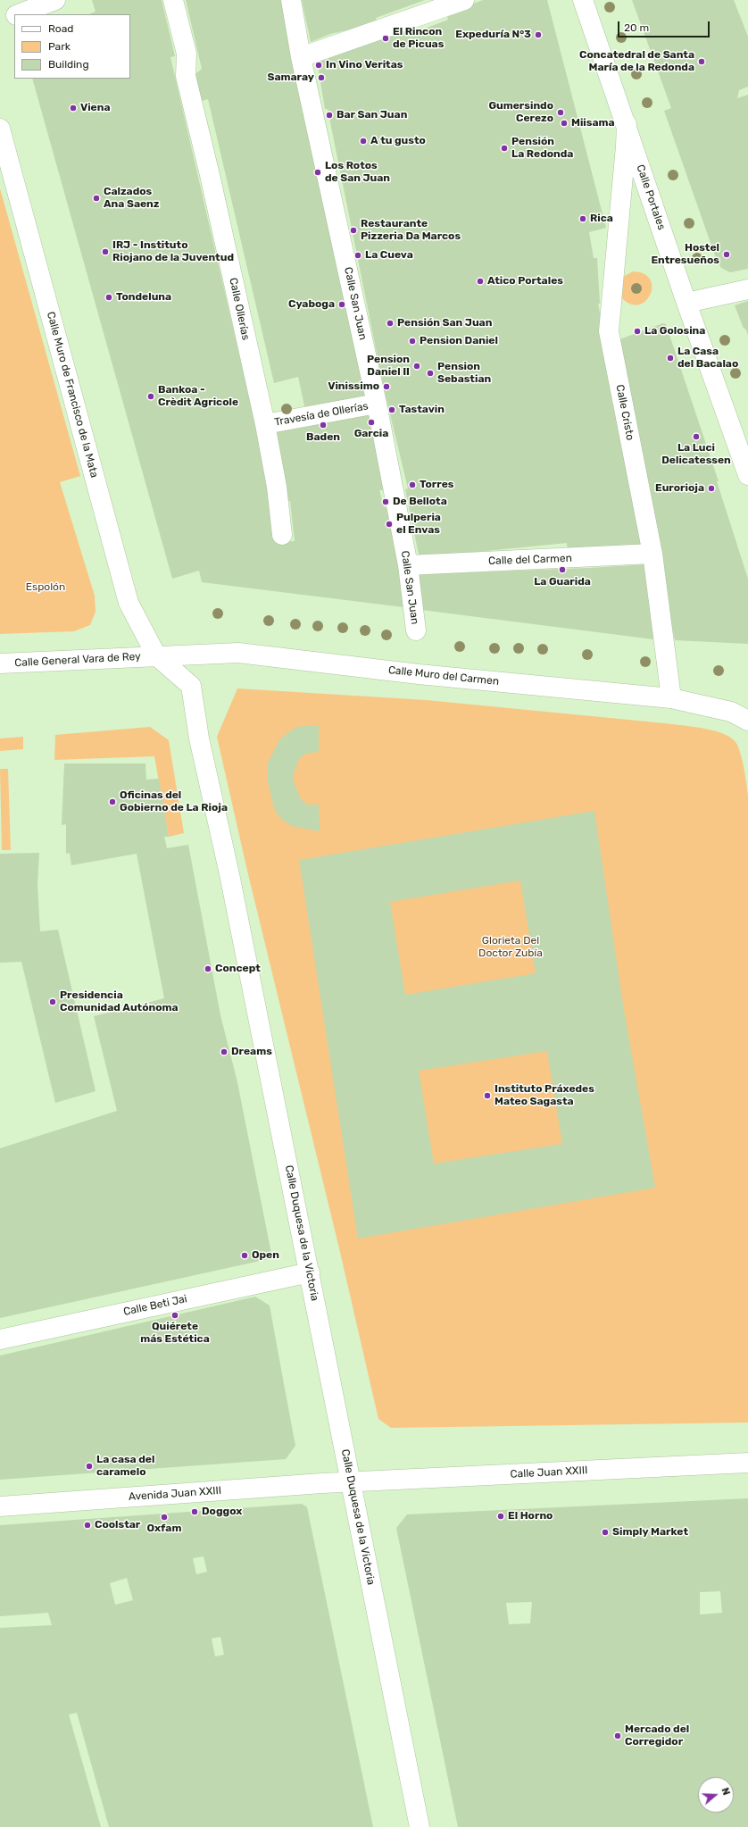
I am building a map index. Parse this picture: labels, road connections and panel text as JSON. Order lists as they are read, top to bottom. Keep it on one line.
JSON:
{"streets":{"street":["Calle Portales","Calle San Juan","Calle Ollerías","Calle Muro de Francisco de la Mata","Calle Cristo","Travesía de Ollerías","Calle del Carmen","Calle General Vara de Rey","Calle Muro del Carmen","Calle Duquesa de la Victoria","Calle Beti Jai","Calle Juan XXIII","Avenida Juan XXIII"]},"crossings":[["Calle Portales","Calle Cristo"],["Calle San Juan","Travesía de Ollerías"],["Calle San Juan","Calle del Carmen"],["Calle Ollerías","Travesía de Ollerías"],["Calle Muro de Francisco de la Mata","Calle General Vara de Rey"],["Calle Muro de Francisco de la Mata","Calle Muro del Carmen"],["Calle Muro de Francisco de la Mata","Calle Duquesa de la Victoria"],["Calle Cristo","Calle del Carmen"],["Calle Cristo","Calle Muro del Carmen"],["Calle General Vara de Rey","Calle Muro del Carmen"],["Calle General Vara de Rey","Calle Duquesa de la Victoria"],["Calle Muro del Carmen","Calle Duquesa de la Victoria"],["Calle Duquesa de la Victoria","Calle Beti Jai"],["Calle Duquesa de la Victoria","Calle Juan XXIII"],["Calle Duquesa de la Victoria","Avenida Juan XXIII"],["Calle Juan XXIII","Avenida Juan XXIII"]],"parks":["Espolón","Glorieta Del Doctor Zubía"],"places":["Expeduría N°3","El Rincon de Picuas","Concatedral de Santa María de la Redonda","In Vino Veritas","Samaray","Viena","Gumersindo Cerezo","Bar San Juan","Miisama","A tu gusto","Pensión La Redonda","Los Rotos de San Juan","Calzados Ana Saenz","Rica","Restaurante Pizzeria Da Marcos","IRJ - Instituto Riojano de la Juventud","Hostel Entresueños","La Cueva","Atico Portales","Tondeluna","Cyaboga","Pensión San Juan","La Golosina","Pension Daniel","La Casa del Bacalao","Pension Daniel II","Pension Sebastian","Vinissimo","Bankoa - Crèdit Agricole","Tastavin","Garcia","Baden","La Luci Delicatessen","Torres","Eurorioja","De Bellota","Pulperia el Envas","La Guarida","Oficinas del Gobierno de La Rioja","Concept","Presidencia Comunidad Autónoma","Dreams","Instituto Práxedes Mateo Sagasta","Open","Quiérete más Estética","La casa del caramelo","Doggox","El Horno","Oxfam","Coolstar","Simply Market","Mercado del Corregidor"],"legend":["Road","Park","Building"],"scale_bar":"20 m","north":"right"}
